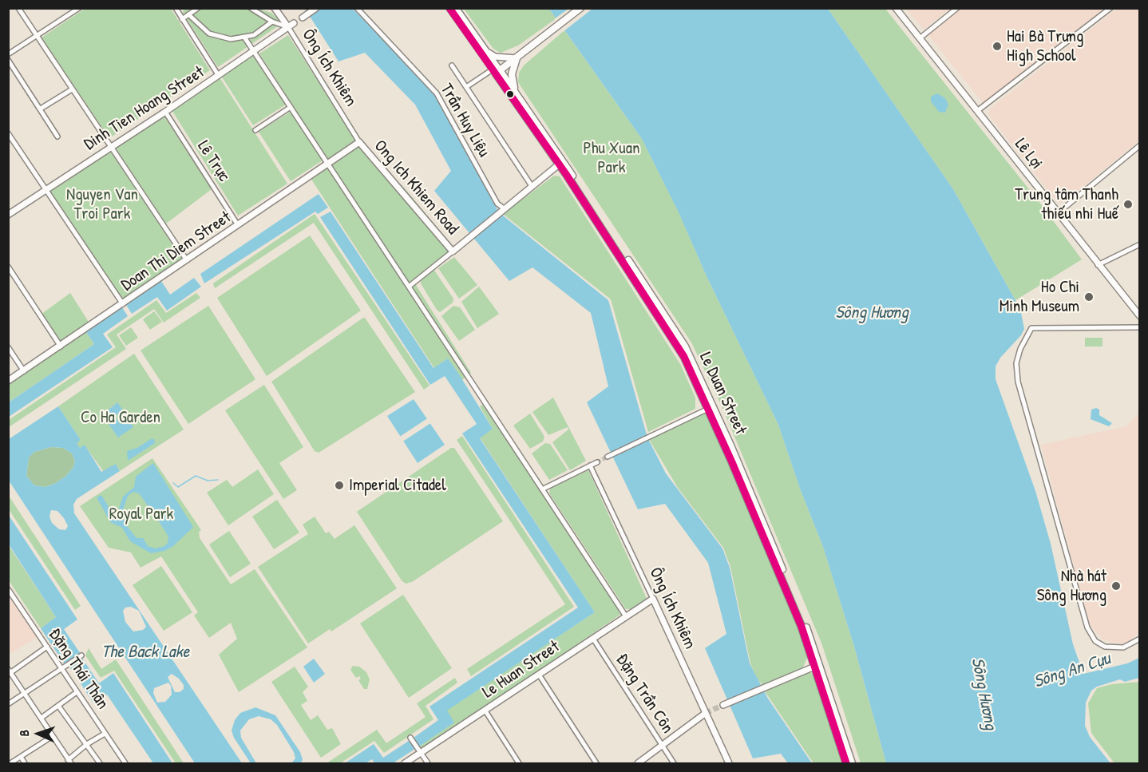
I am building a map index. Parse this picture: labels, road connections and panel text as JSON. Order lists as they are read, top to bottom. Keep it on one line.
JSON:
{"streets":{"main road":["Le Duan Street"],"street":["Ông Ích Khiêm","Dinh Tien Hoang Street","Trần Huy Liệu","Lê Lợi","Lê Trực","Ong Ich Khiem Road","Doan Thi Diem Street","Đặng Thái Thân","Le Huan Street","Đặng Trần Côn"]},"crossings":[["Ông Ích Khiêm","Dinh Tien Hoang Street"],["Ông Ích Khiêm","Ong Ich Khiem Road"],["Ông Ích Khiêm","Doan Thi Diem Street"],["Ông Ích Khiêm","Le Huan Street"],["Dinh Tien Hoang Street","Lê Trực"],["Lê Trực","Doan Thi Diem Street"],["Ong Ich Khiem Road","Doan Thi Diem Street"],["Le Huan Street","Đặng Trần Côn"]],"water":["Sông Hương","The Back Lake","Sông An Cựu"],"parks":["Phu Xuan Park","Nguyen Van Troi Park","Co Ha Garden","Royal Park"],"places":["Hai Bà Trưng High School","Trung tâm Thanh thiếu nhi Huế","Ho Chi Minh Museum","Imperial Citadel","Nhà hát Sông Hương"],"north":"left"}
